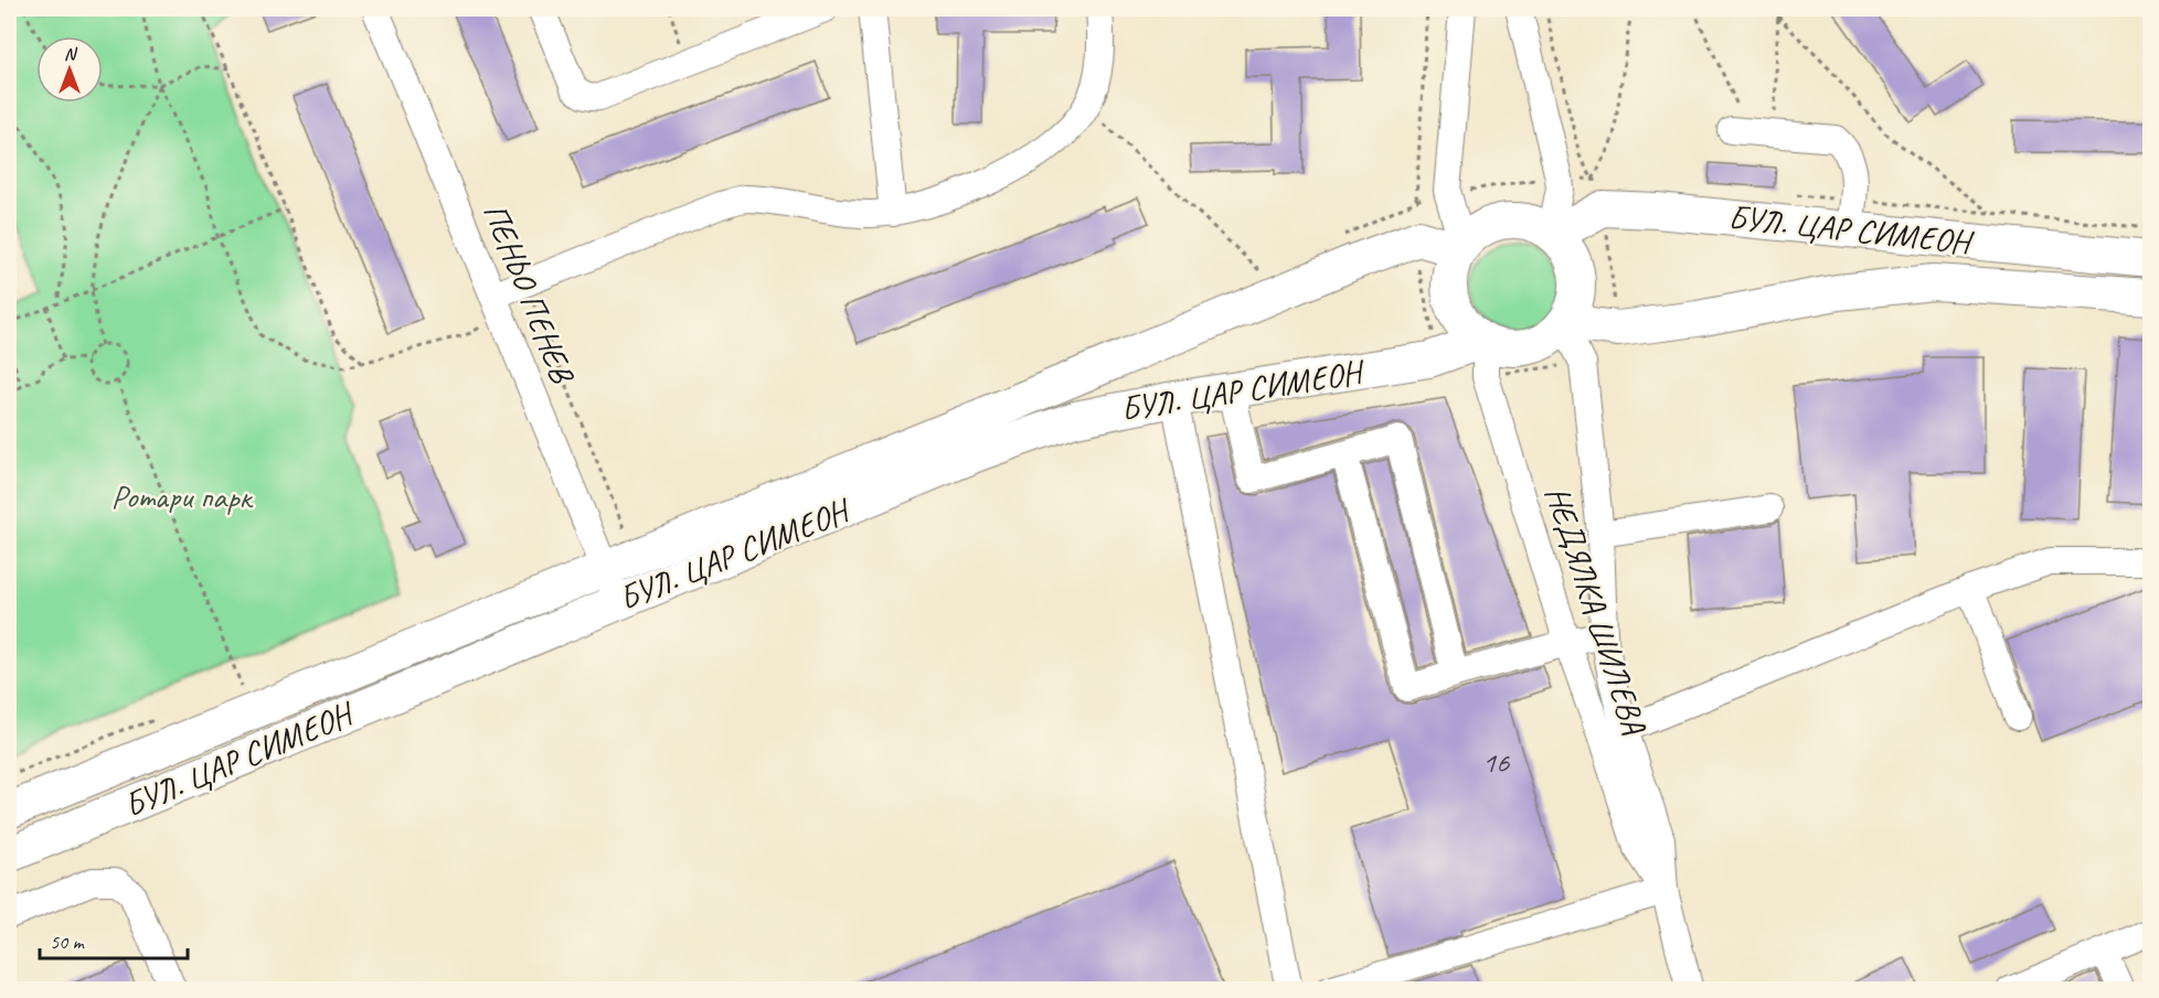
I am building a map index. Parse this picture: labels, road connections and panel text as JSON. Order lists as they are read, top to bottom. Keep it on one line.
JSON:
{"streets":{"main road":["БУЛ. ЦАР СИМЕОН"],"street":["ПЕНЬО ПЕНЕВ","НЕДЯЛКА ШИЛЕВА"]},"crossings":[["БУЛ. ЦАР СИМЕОН","ПЕНЬО ПЕНЕВ"],["БУЛ. ЦАР СИМЕОН","НЕДЯЛКА ШИЛЕВА"]],"parks":["Ротари парк"],"house_numbers":["16"],"scale_bar":"50 m","north":"top"}
